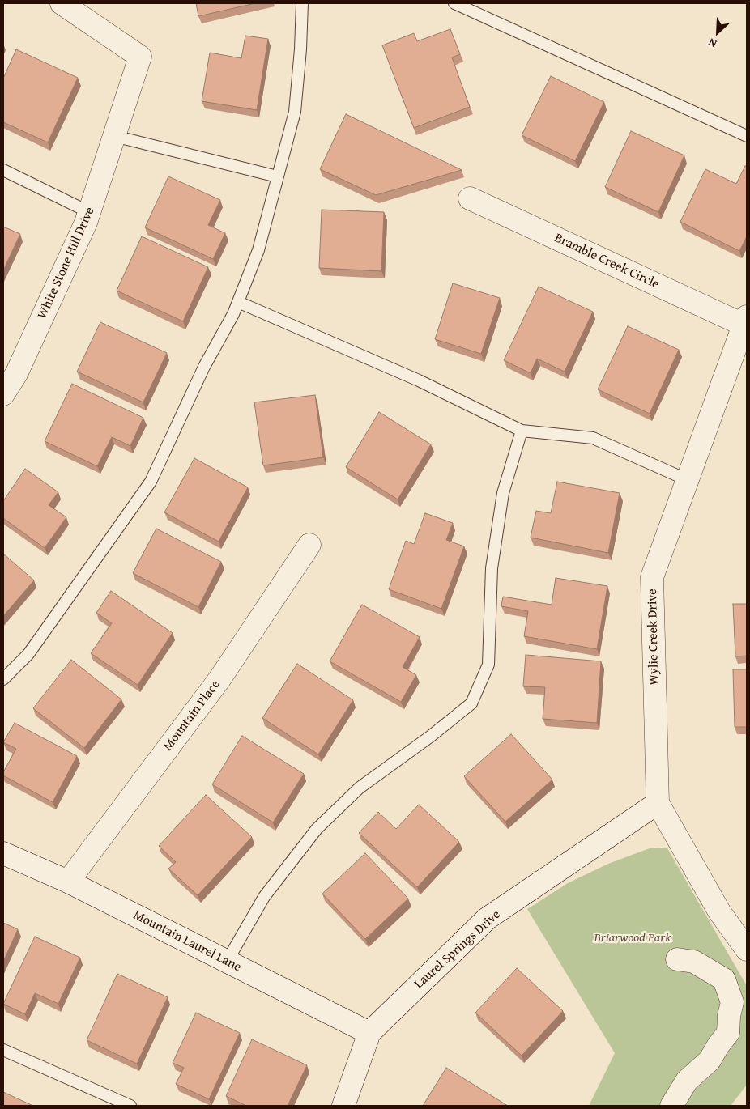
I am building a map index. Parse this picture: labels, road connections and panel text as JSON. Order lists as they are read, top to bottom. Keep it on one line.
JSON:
{"streets":{"street":["Bramble Creek Circle","White Stone Hill Drive","Wylie Creek Drive","Mountain Place","Mountain Laurel Lane","Laurel Springs Drive"]},"crossings":[["Bramble Creek Circle","Wylie Creek Drive"],["Wylie Creek Drive","Laurel Springs Drive"],["Mountain Place","Mountain Laurel Lane"],["Mountain Laurel Lane","Laurel Springs Drive"]],"parks":["Briarwood Park"],"north":"bottom left"}
